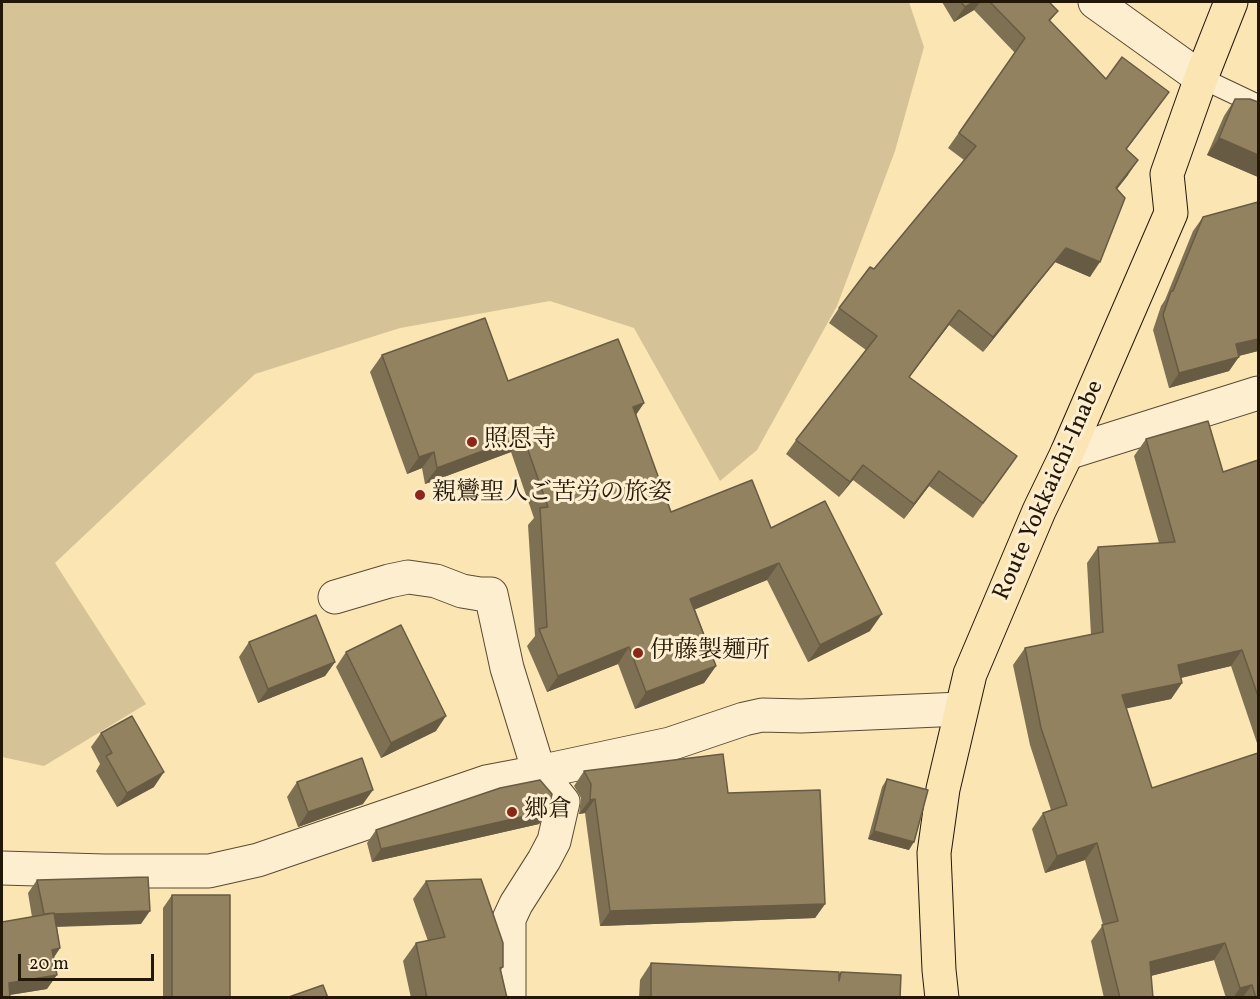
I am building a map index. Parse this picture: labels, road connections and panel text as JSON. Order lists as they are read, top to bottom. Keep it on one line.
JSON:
{"streets":{"main road":["Route Yokkaichi-Inabe"]},"places":["照恩寺","親鸞聖人ご苦労の旅姿","伊藤製麺所","郷倉"],"scale_bar":"20 m"}
